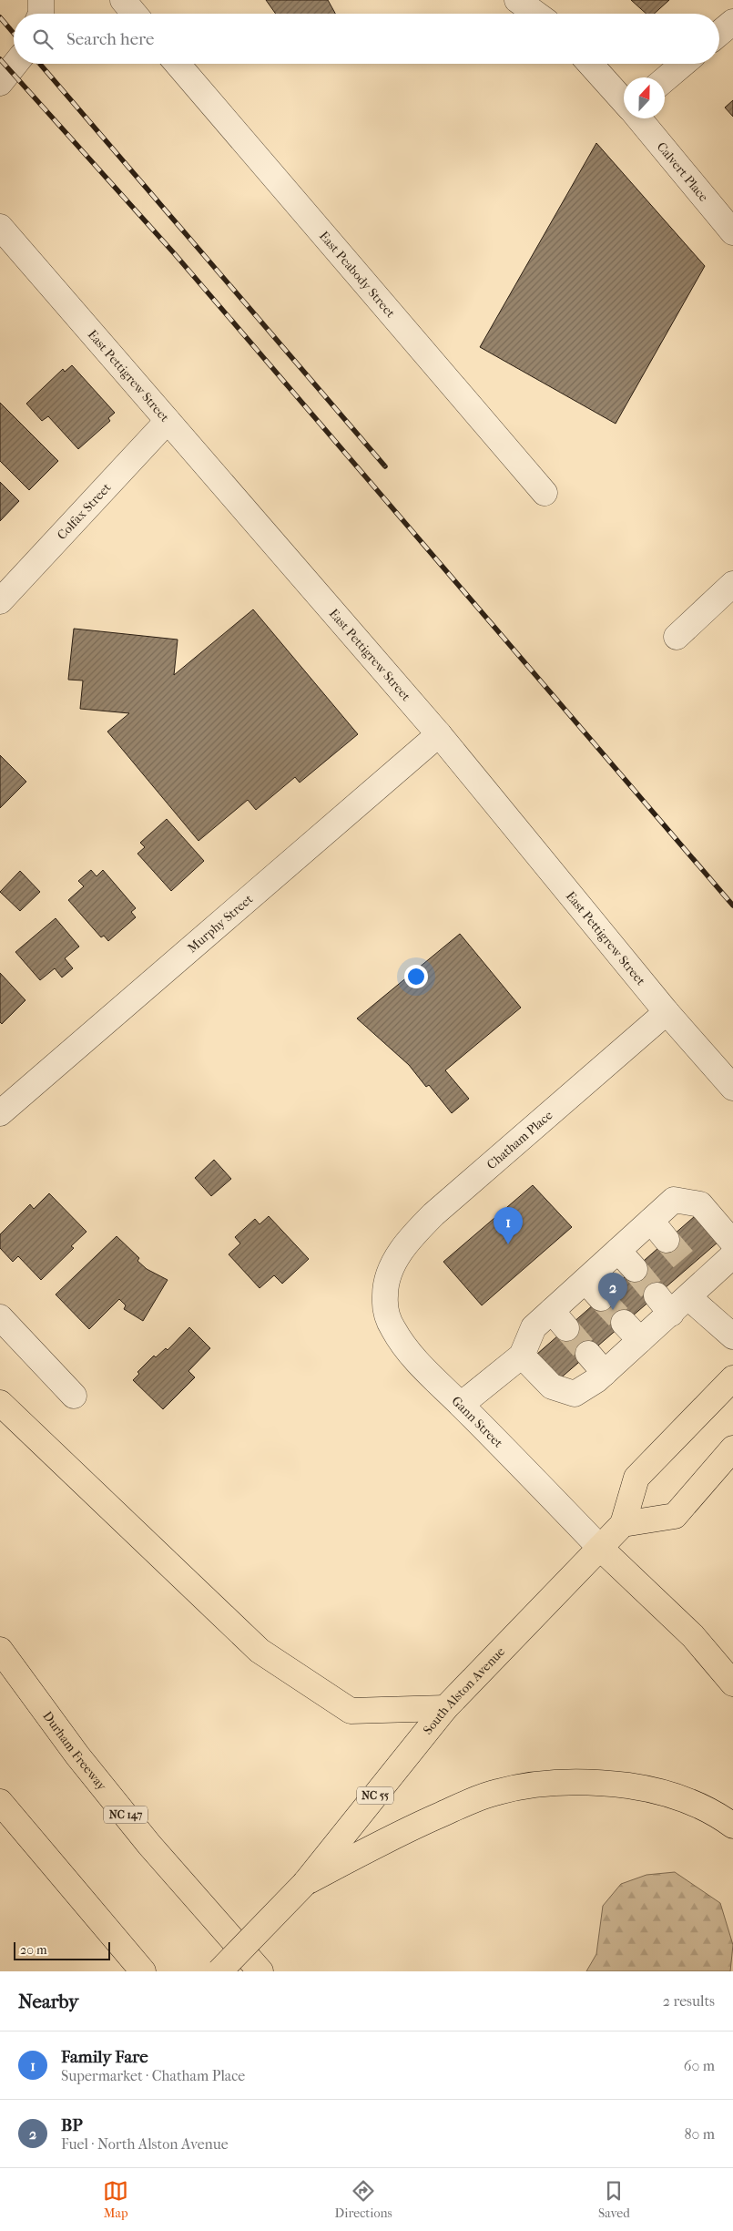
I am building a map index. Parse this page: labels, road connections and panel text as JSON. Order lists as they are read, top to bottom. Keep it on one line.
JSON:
{"streets":{"main road":["South Alston Avenue","Durham Freeway","NC 55","NC 147"],"street":["Calvert Place","East Peabody Street","East Pettigrew Street","Colfax Street","Murphy Street","Chatham Place","Gann Street"]},"crossings":[["East Pettigrew Street","Colfax Street"],["East Pettigrew Street","Murphy Street"],["East Pettigrew Street","Chatham Place"],["Chatham Place","Gann Street"],["Gann Street","South Alston Avenue"],["South Alston Avenue","NC 55"]],"scale_bar":"20 m","north":"top","page":{"search":"Search here","pins":["1","2"],"scale":"20 m","heading":["Nearby","2 results"],"list":[{"mark":"1","name":"Family Fare","note":"Supermarket · Chatham Place","value":"60 m"},{"mark":"2","name":"BP","note":"Fuel · North Alston Avenue","value":"80 m"}],"nav":["Map","Directions","Saved"]}}
